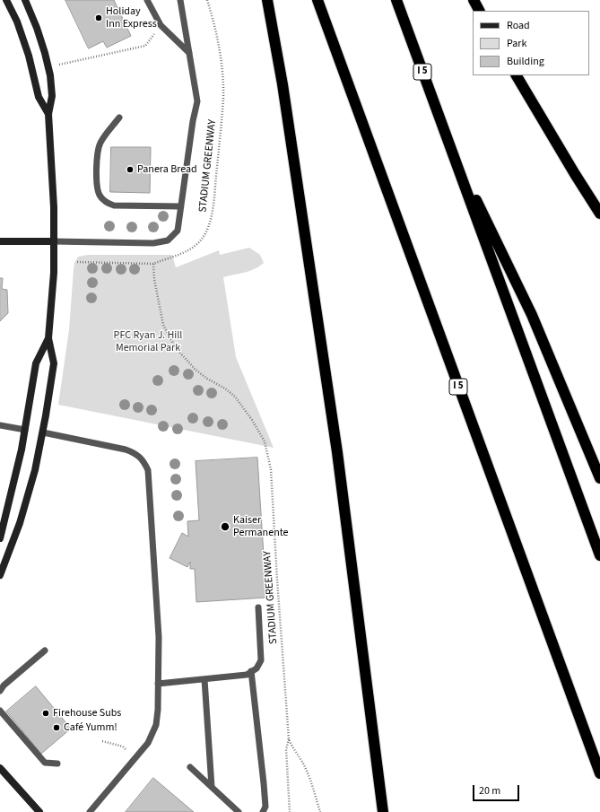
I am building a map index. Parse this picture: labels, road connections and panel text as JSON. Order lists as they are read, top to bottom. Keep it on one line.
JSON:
{"streets":{"highway":["I 5"],"path":["STADIUM GREENWAY"]},"parks":["PFC Ryan J. Hill Memorial Park"],"places":["Holiday Inn Express","Panera Bread","Kaiser Permanente","Firehouse Subs","Café Yumm!"],"legend":["Road","Park","Building"],"scale_bar":"20 m"}
